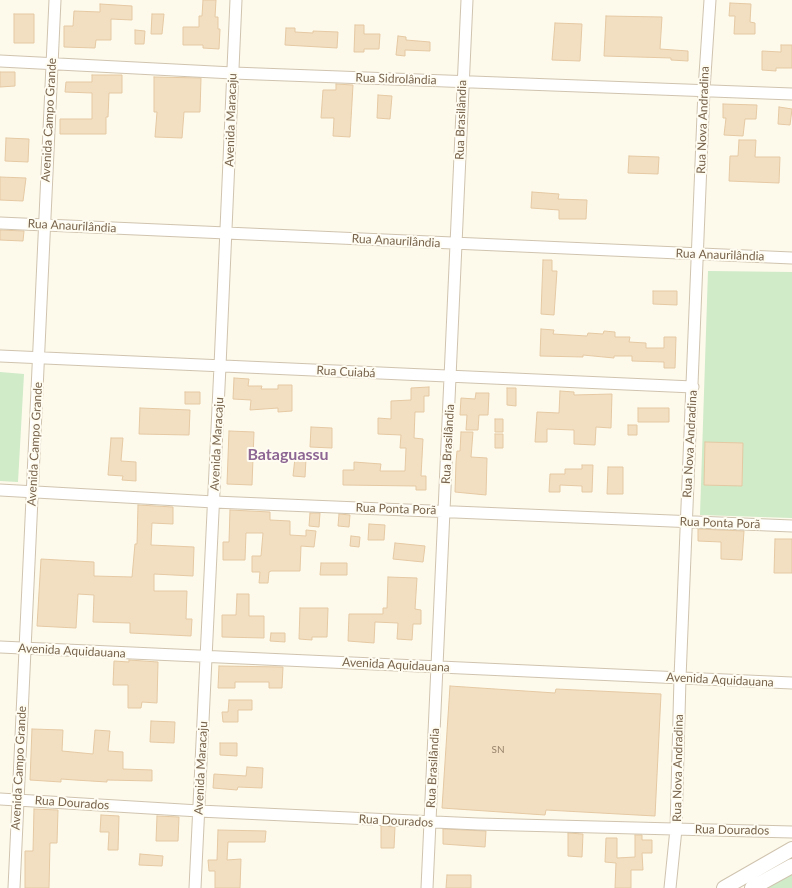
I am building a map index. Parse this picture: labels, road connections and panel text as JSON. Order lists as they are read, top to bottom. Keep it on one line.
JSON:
{"streets":{"street":["Rua Sidrolândia","Avenida Campo Grande","Avenida Maracaju","Rua Brasilândia","Rua Nova Andradina","Rua Anaurilândia","Rua Cuiabá","Rua Ponta Porã","Avenida Aquidauana","Rua Dourados"]},"crossings":[["Rua Sidrolândia","Avenida Campo Grande"],["Rua Sidrolândia","Avenida Maracaju"],["Rua Sidrolândia","Rua Brasilândia"],["Rua Sidrolândia","Rua Nova Andradina"],["Avenida Campo Grande","Rua Anaurilândia"],["Avenida Campo Grande","Rua Cuiabá"],["Avenida Campo Grande","Rua Ponta Porã"],["Avenida Campo Grande","Avenida Aquidauana"],["Avenida Campo Grande","Rua Dourados"],["Avenida Maracaju","Rua Anaurilândia"],["Avenida Maracaju","Rua Cuiabá"],["Avenida Maracaju","Rua Ponta Porã"],["Avenida Maracaju","Avenida Aquidauana"],["Avenida Maracaju","Rua Dourados"],["Rua Brasilândia","Rua Anaurilândia"],["Rua Brasilândia","Rua Cuiabá"],["Rua Brasilândia","Rua Ponta Porã"],["Rua Brasilândia","Avenida Aquidauana"],["Rua Brasilândia","Rua Dourados"],["Rua Nova Andradina","Rua Anaurilândia"],["Rua Nova Andradina","Rua Cuiabá"],["Rua Nova Andradina","Rua Ponta Porã"],["Rua Nova Andradina","Avenida Aquidauana"],["Rua Nova Andradina","Rua Dourados"]],"districts":["Bataguassu"],"house_numbers":["SN"]}
